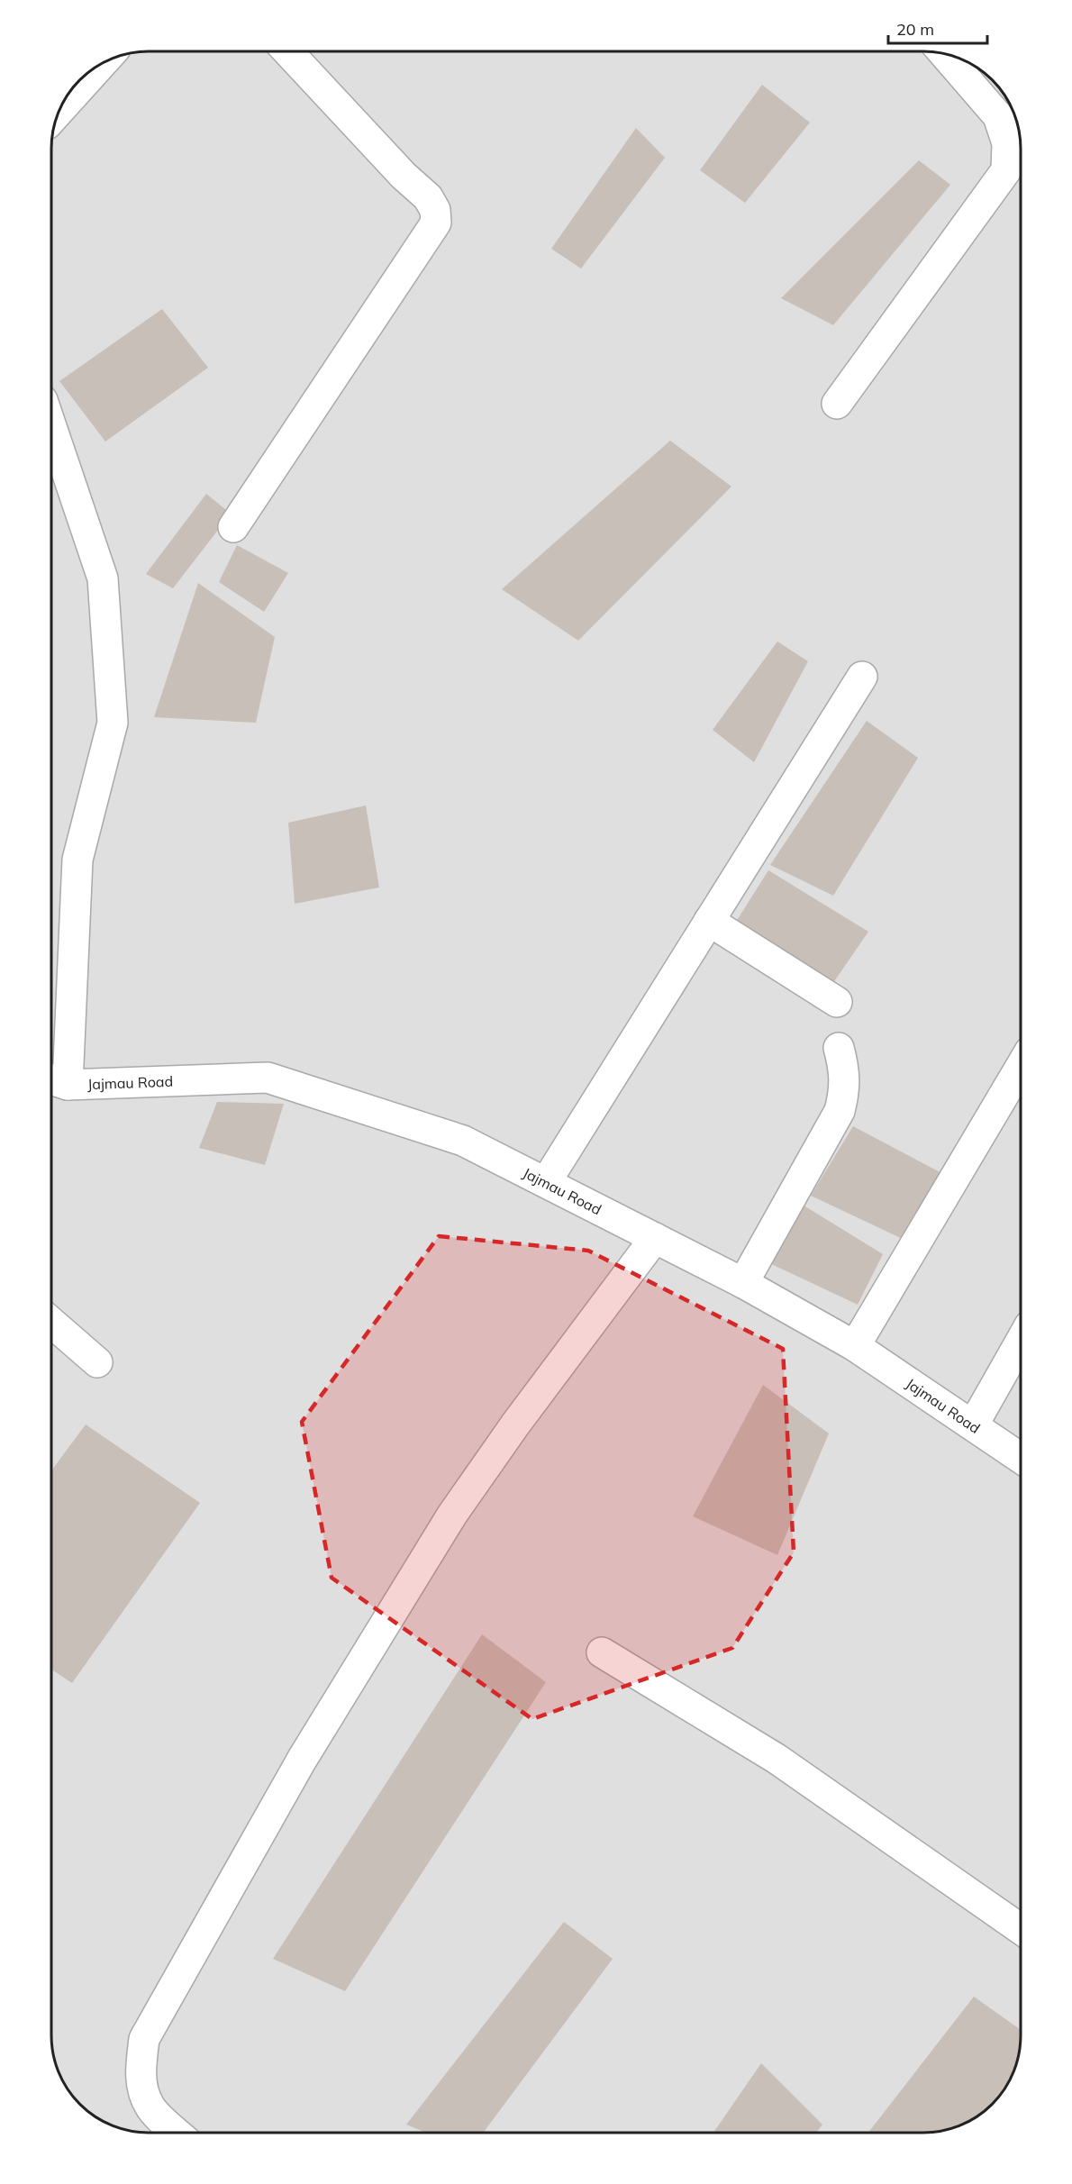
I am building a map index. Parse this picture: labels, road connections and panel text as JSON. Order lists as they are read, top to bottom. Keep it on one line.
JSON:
{"streets":{"street":["Jajmau Road"]},"scale_bar":"20 m"}
